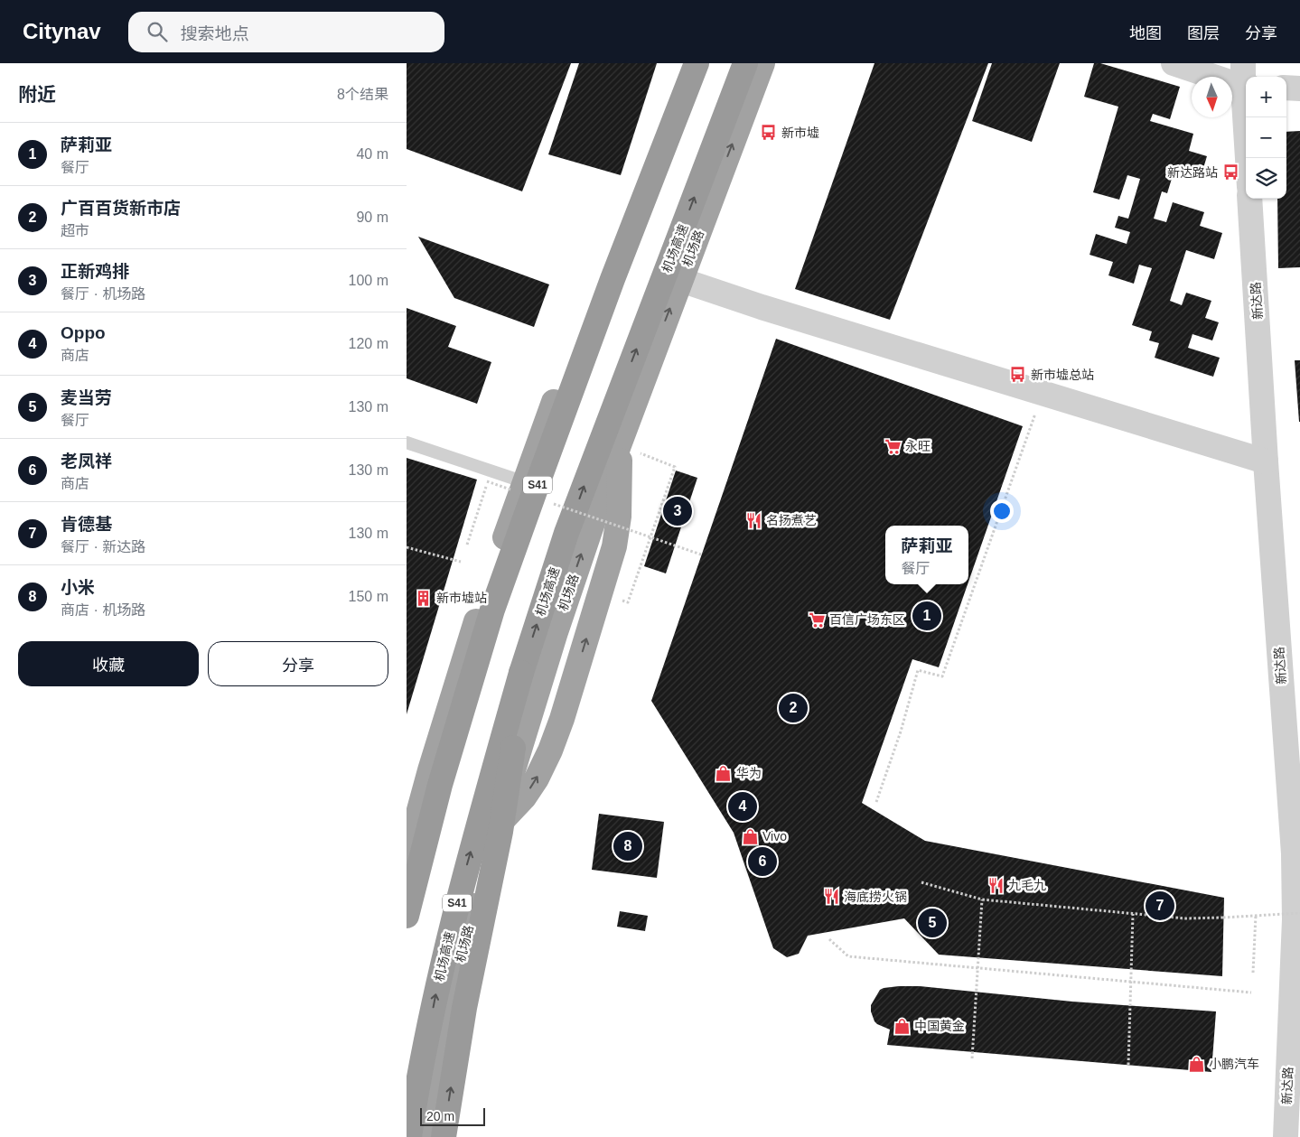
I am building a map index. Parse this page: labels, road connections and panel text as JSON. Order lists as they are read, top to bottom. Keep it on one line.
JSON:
{"streets":{"highway":["机场高速","机场路","S41"],"street":["新达路"]},"places":{"bus stop":["新市墟","新达路站","新市墟总站"],"supermarket":["永旺","百信广场东区"],"restaurant":["名扬煮艺","九毛九","海底捞火锅"],"building":["新市墟站"],"shop":["华为","Vivo","中国黄金","小鹏汽车"]},"scale_bar":"20 m","north":"bottom","page":{"header":"Citynav","search":"搜索地点","nav":["地图","图层","分享"],"heading":["附近","8个结果"],"map_buttons":["+","−"],"list":[{"mark":"1","name":"萨莉亚","note":"餐厅","value":"40 m"},{"mark":"2","name":"广百百货新市店","note":"超市","value":"90 m"},{"mark":"3","name":"正新鸡排","note":"餐厅 · 机场路","value":"100 m"},{"mark":"4","name":"Oppo","note":"商店","value":"120 m"},{"mark":"5","name":"麦当劳","note":"餐厅","value":"130 m"},{"mark":"6","name":"老凤祥","note":"商店","value":"130 m"},{"mark":"7","name":"肯德基","note":"餐厅 · 新达路","value":"130 m"},{"mark":"8","name":"小米","note":"商店 · 机场路","value":"150 m"}],"pins":["3","1","2","4","8","6","7","5"],"popup":["萨莉亚","餐厅"],"buttons":["收藏","分享"],"scale":"20 m"}}
